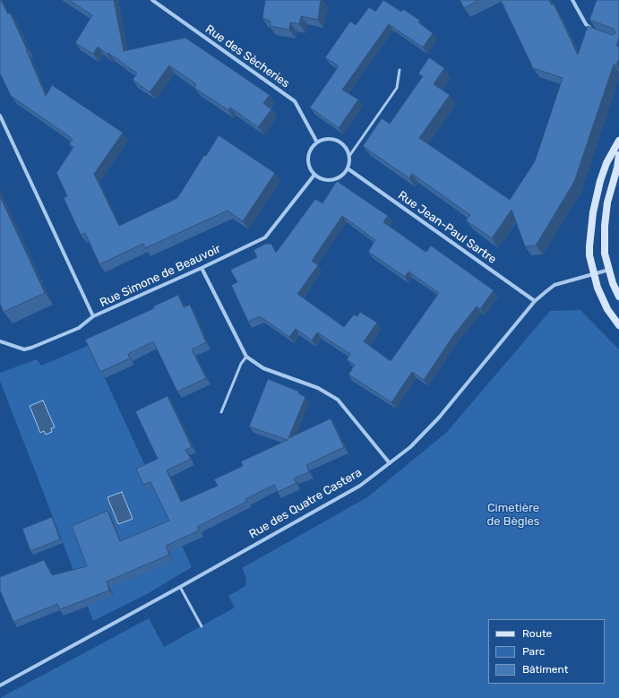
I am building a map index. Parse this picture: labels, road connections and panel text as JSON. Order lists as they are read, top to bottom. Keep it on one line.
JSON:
{"streets":{"street":["Rue des Sècheries","Rue Jean-Paul Sartre","Rue Simone de Beauvoir","Rue des Quatre Castera"]},"crossings":[["Rue des Sècheries","Rue Jean-Paul Sartre"],["Rue des Sècheries","Rue Simone de Beauvoir"],["Rue Jean-Paul Sartre","Rue Simone de Beauvoir"],["Rue Jean-Paul Sartre","Rue des Quatre Castera"]],"parks":["Cimetière de Bègles"],"legend":["Route","Parc","Bâtiment"]}
